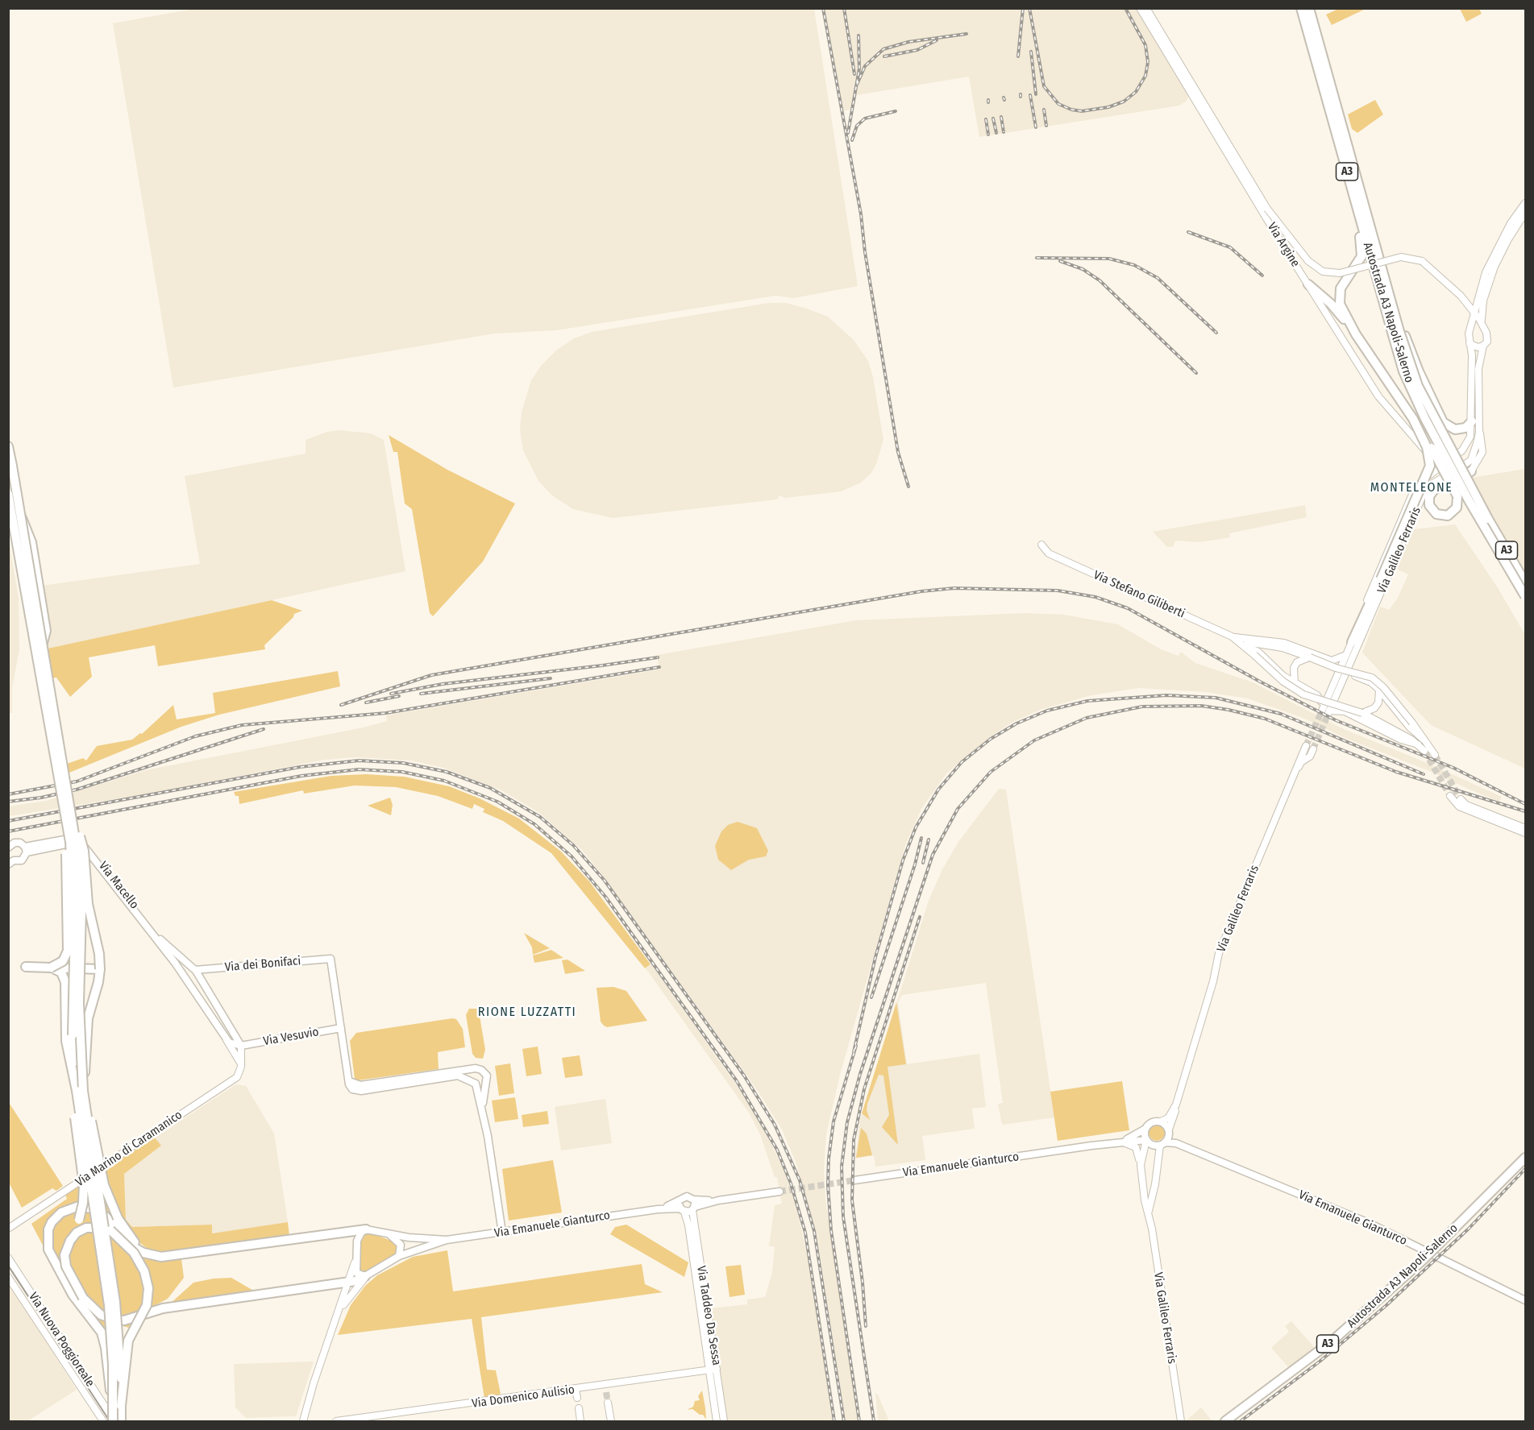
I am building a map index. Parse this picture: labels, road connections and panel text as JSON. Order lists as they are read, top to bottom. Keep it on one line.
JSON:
{"streets":{"highway":["A3","Autostrada A3 Napoli-Salerno"],"main road":["Via Argine","Via Galileo Ferraris","Via Stefano Giliberti","Via Macello","Via dei Bonifaci","Via Vesuvio","Via Marino di Caramanico","Via Emanuele Gianturco","Via Taddeo Da Sessa","Via Nuova Poggioreale","Via Domenico Aulisio"]},"crossings":[["Via Argine","Via Galileo Ferraris"],["Via Galileo Ferraris","Via Emanuele Gianturco"],["Via dei Bonifaci","Via Vesuvio"],["Via Emanuele Gianturco","Via Taddeo Da Sessa"],["Via Taddeo Da Sessa","Via Domenico Aulisio"]],"districts":["MONTELEONE","RIONE LUZZATTI"]}
